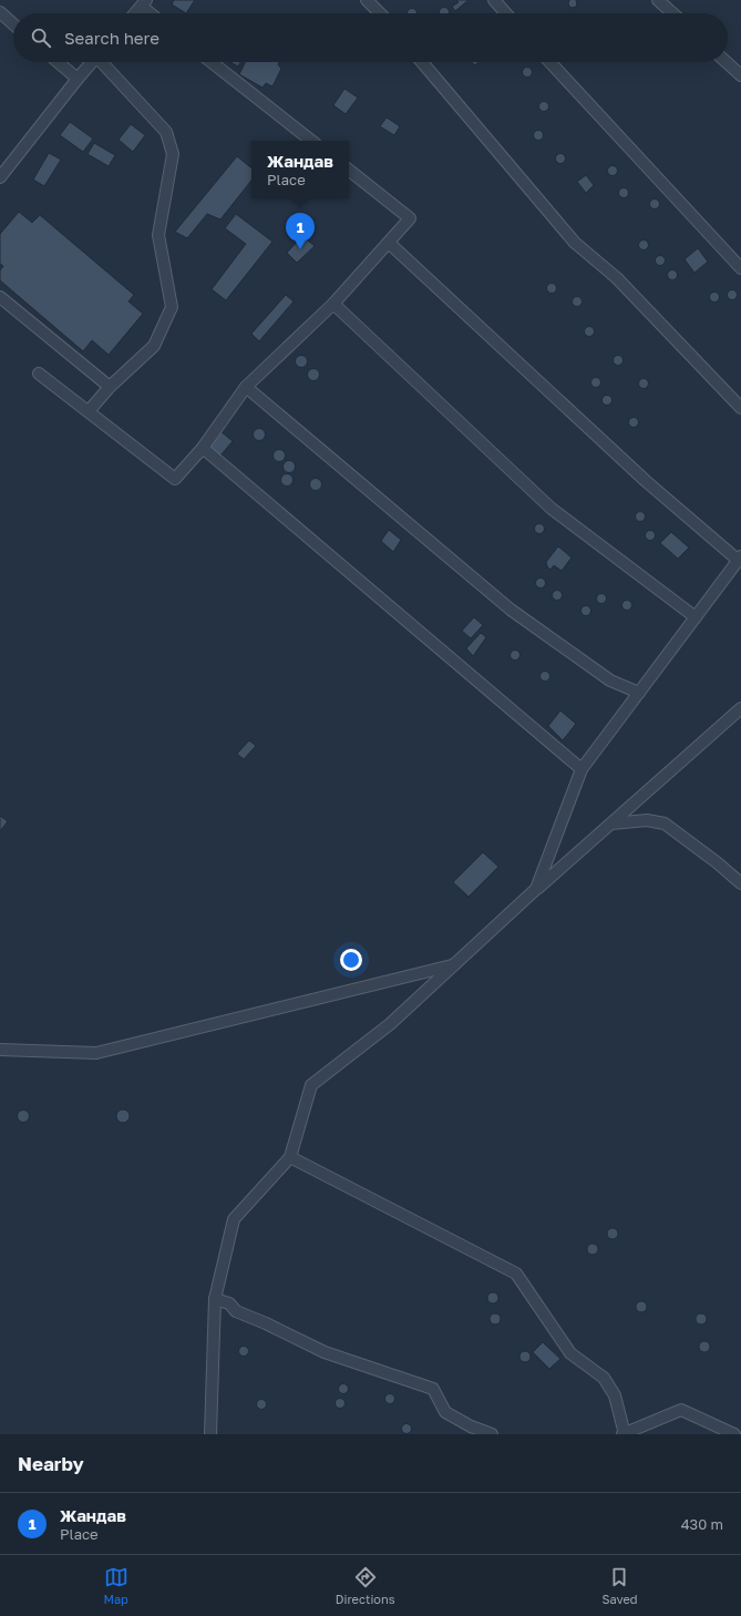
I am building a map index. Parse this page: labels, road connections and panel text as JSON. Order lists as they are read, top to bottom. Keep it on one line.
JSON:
{"page":{"search":"Search here","popup":["Жандав","Place"],"pins":"1","heading":"Nearby","list":[{"mark":"1","name":"Жандав","note":"Place","value":"430 m"}],"nav":["Map","Directions","Saved"]}}
